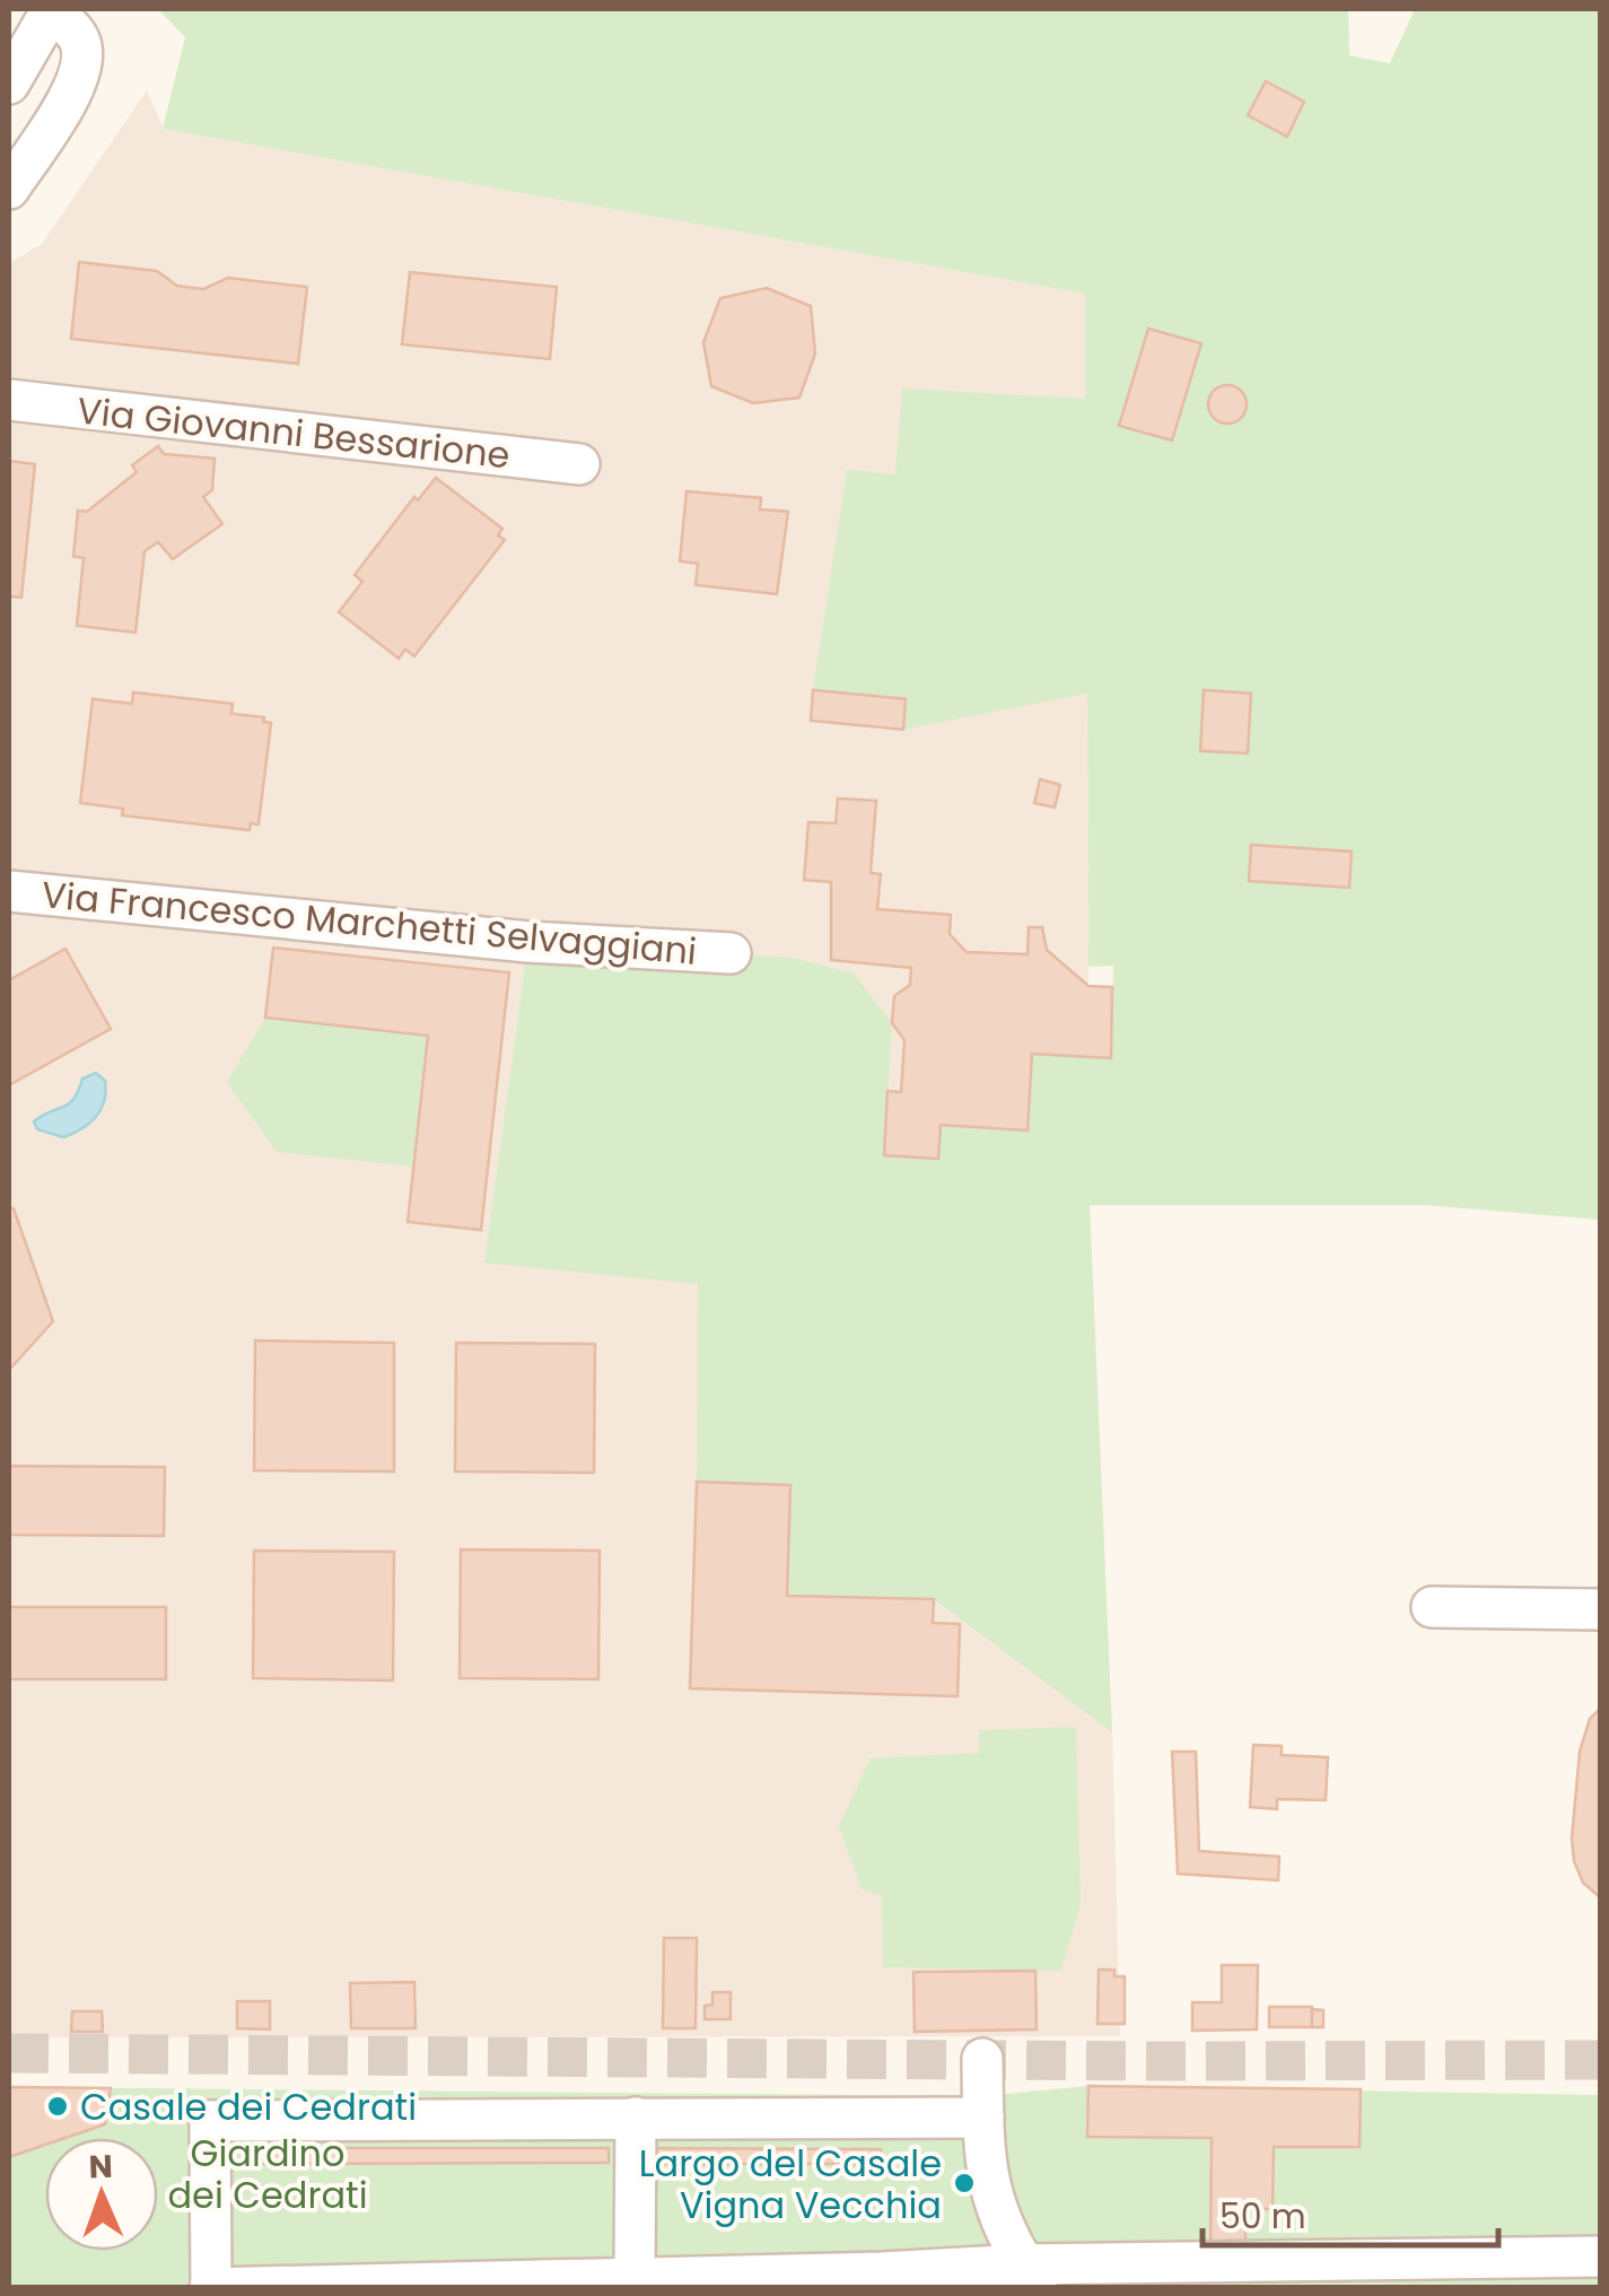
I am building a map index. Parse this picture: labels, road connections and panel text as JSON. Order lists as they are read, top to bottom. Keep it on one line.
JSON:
{"streets":{"street":["Via Giovanni Bessarione","Via Francesco Marchetti Selvaggiani"]},"parks":["Giardino dei Cedrati"],"places":["Casale dei Cedrati","Largo del Casale Vigna Vecchia"],"scale_bar":"50 m","north":"top"}
